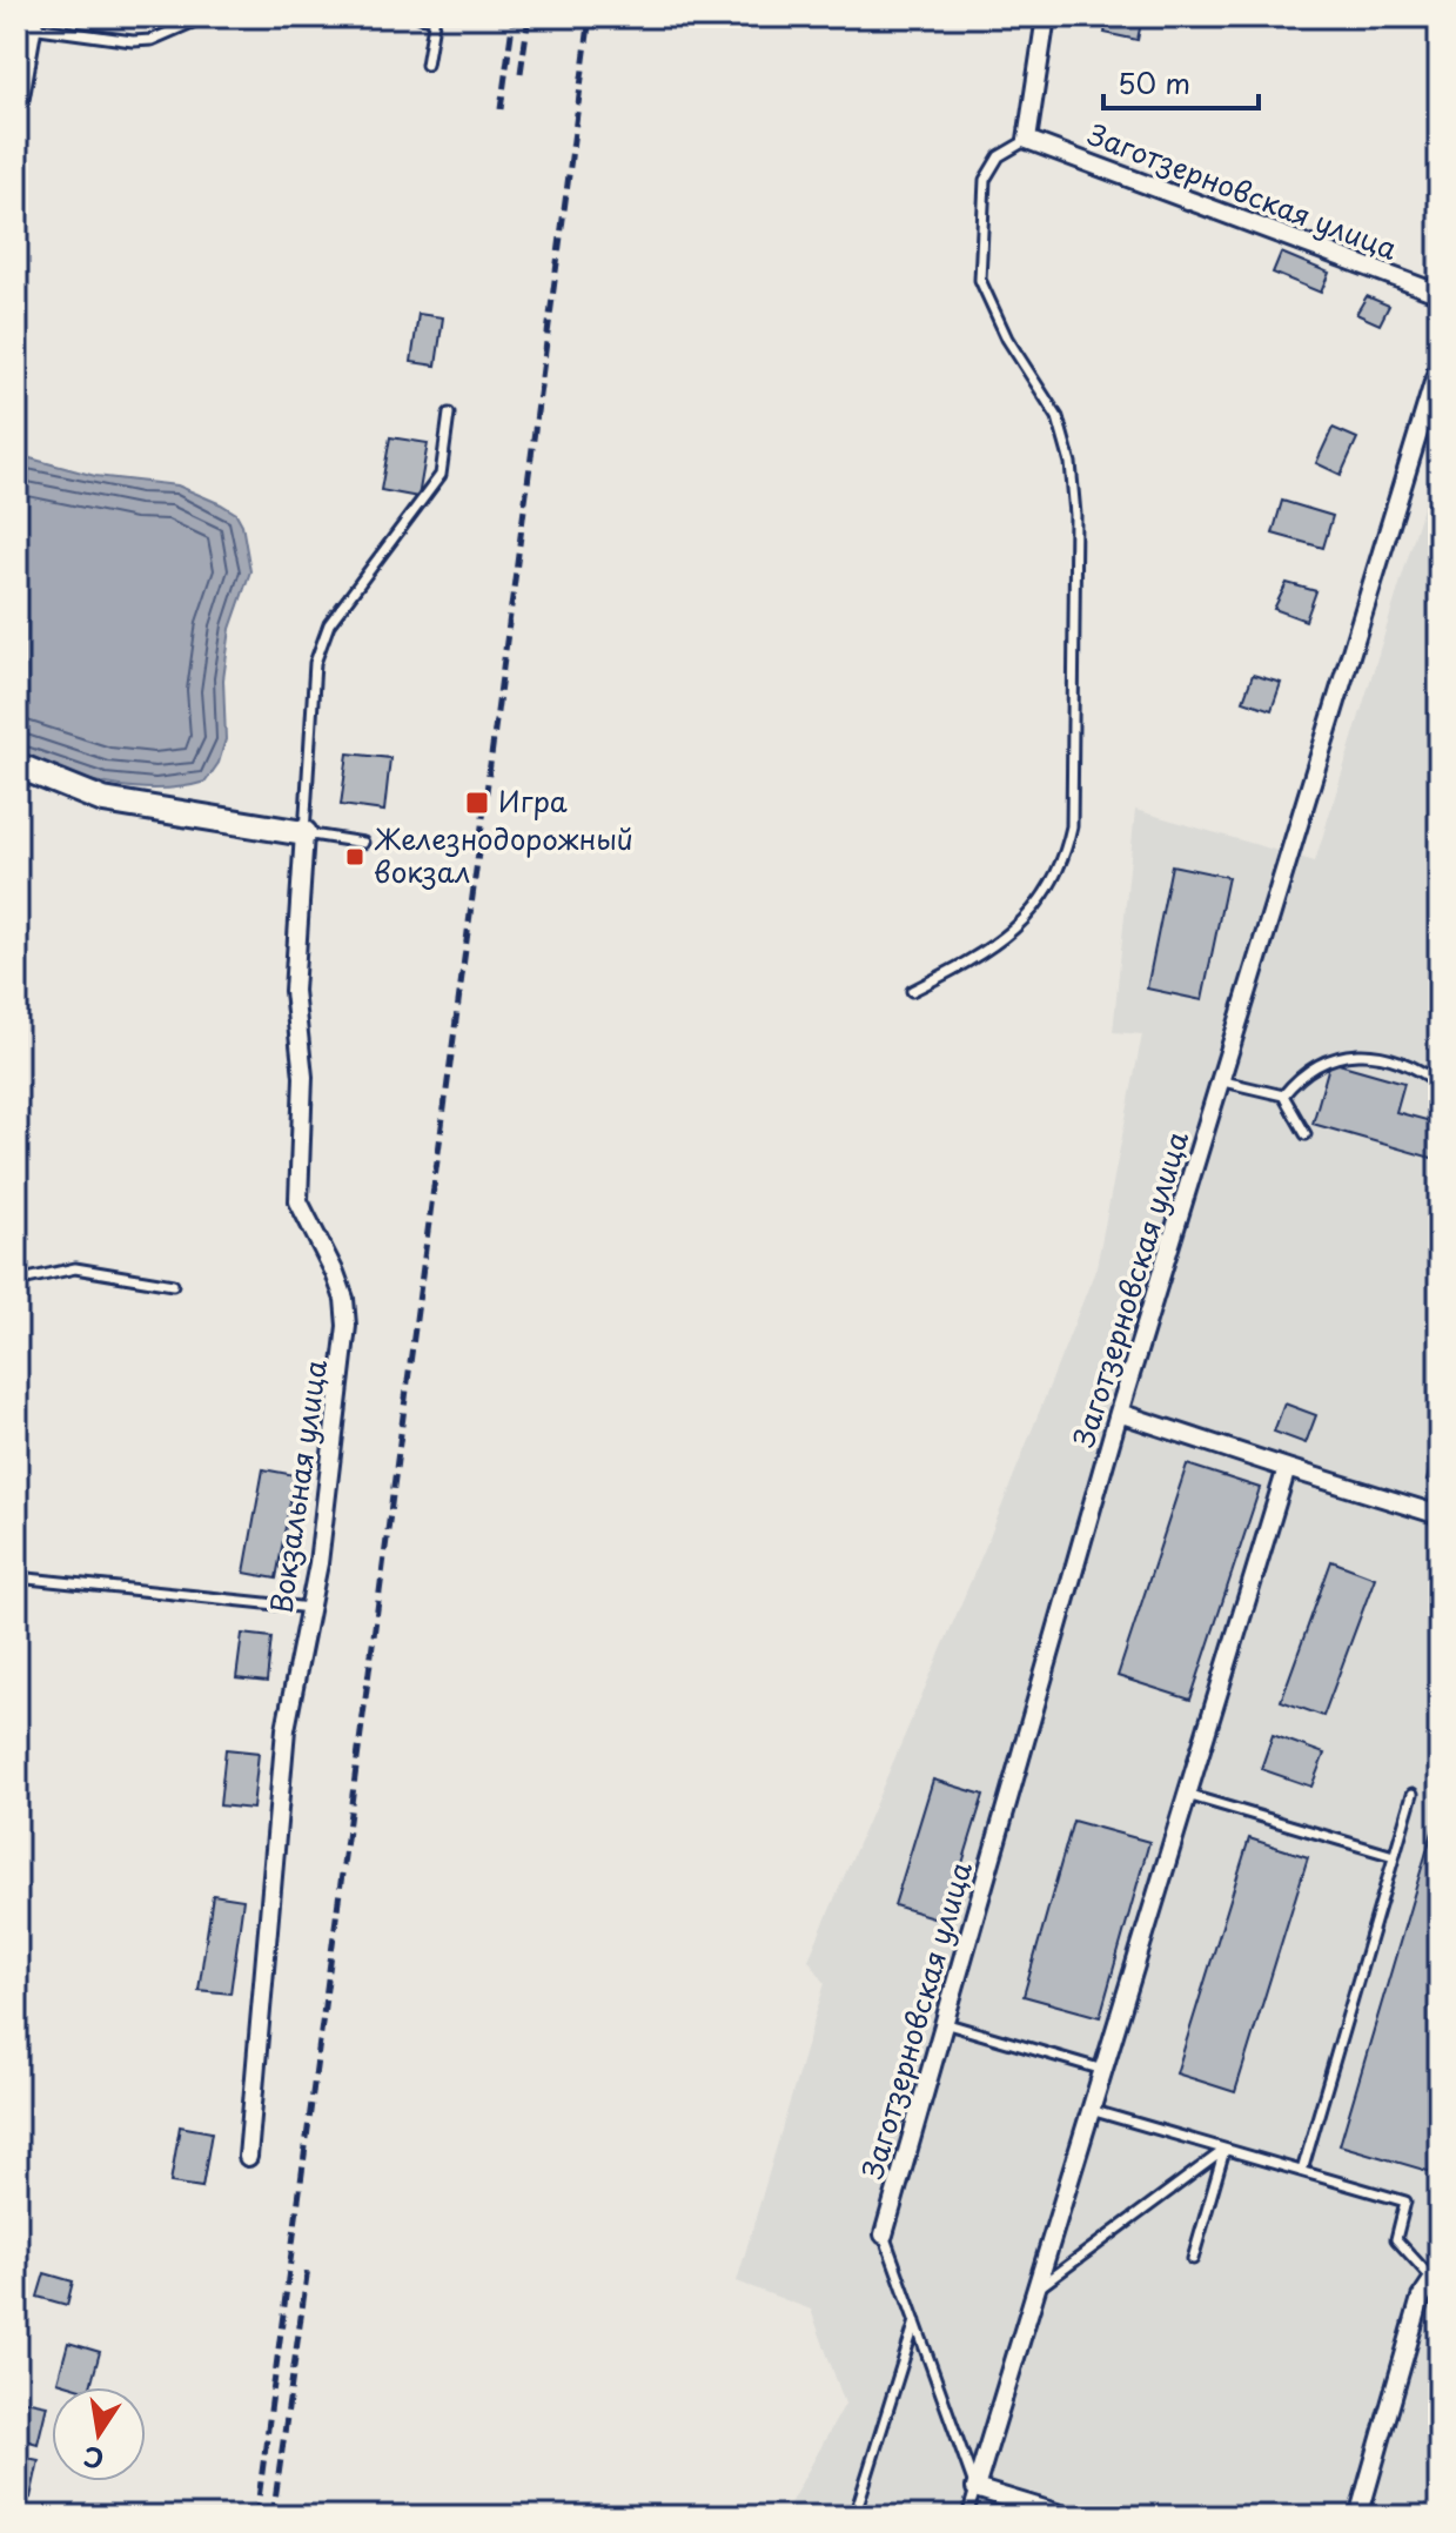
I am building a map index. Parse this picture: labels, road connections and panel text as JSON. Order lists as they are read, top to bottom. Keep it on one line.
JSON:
{"streets":{"street":["Заготзерновская улица","Вокзальная улица"]},"places":{"transit":["Игра","Железнодорожный вокзал"]},"scale_bar":"50 m","north":"bottom"}
